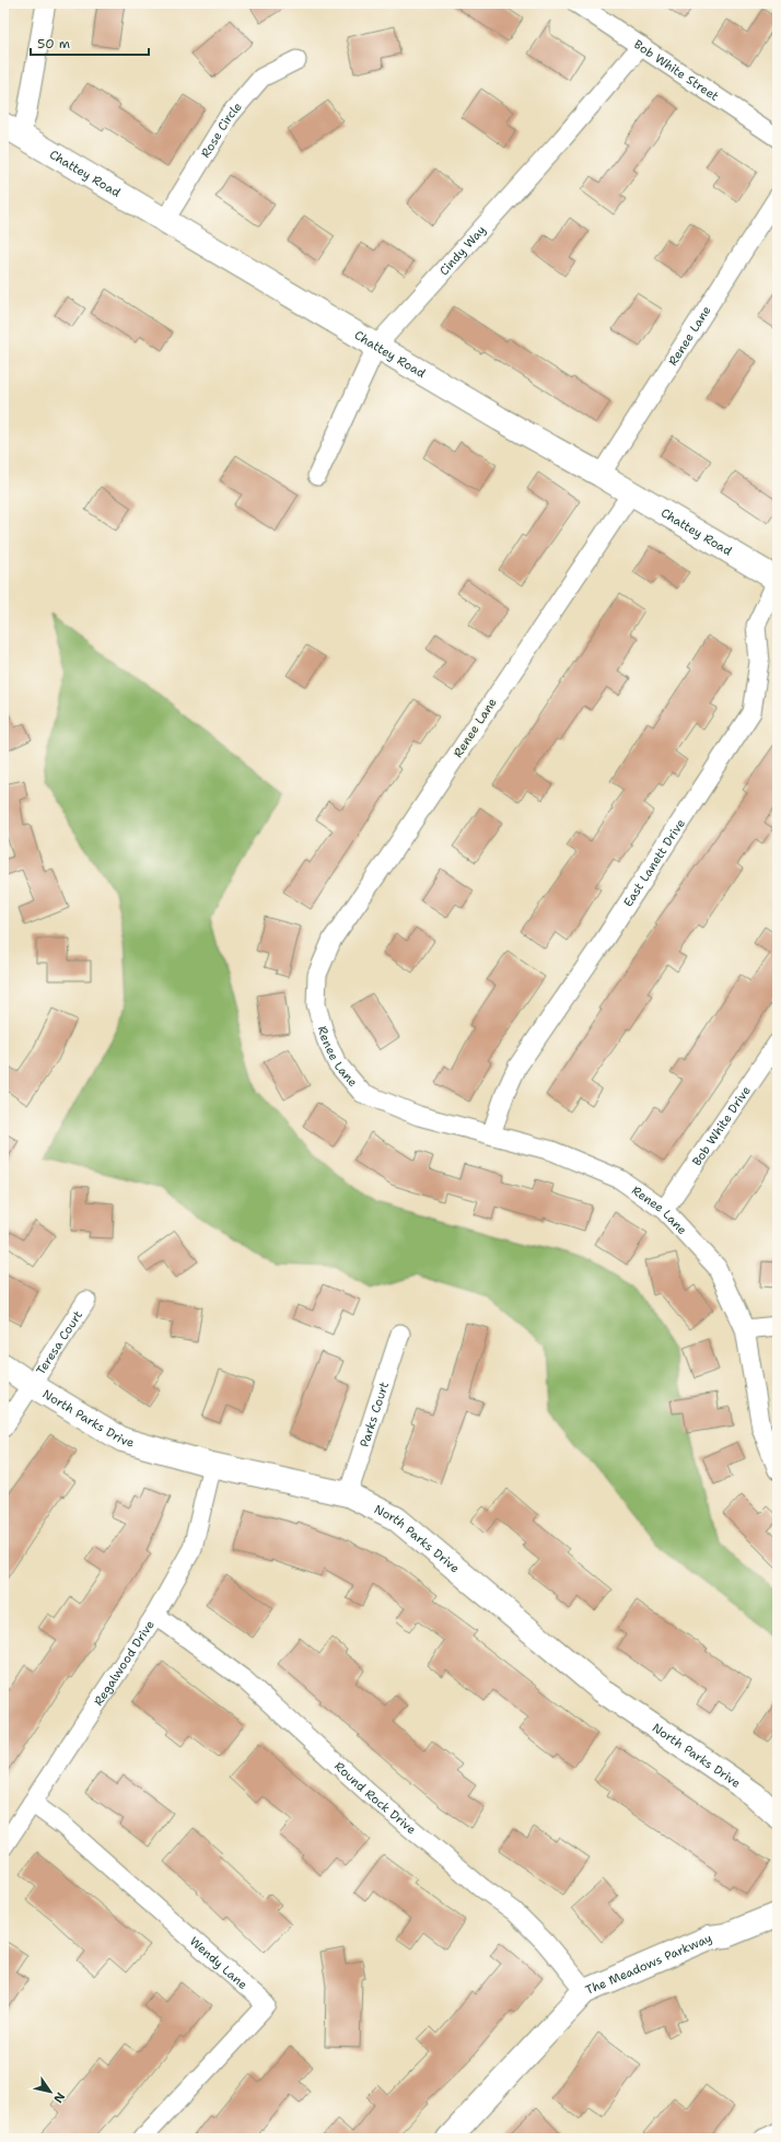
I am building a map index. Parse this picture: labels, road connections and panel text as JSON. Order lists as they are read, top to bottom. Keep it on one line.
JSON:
{"streets":{"street":["Bob White Street","Rose Circle","Chattey Road","Cindy Way","Renee Lane","East Lanett Drive","Bob White Drive","Teresa Court","Parks Court","North Parks Drive","Regalwood Drive","Round Rock Drive","Wendy Lane","The Meadows Parkway"]},"crossings":[["Bob White Street","Cindy Way"],["Rose Circle","Chattey Road"],["Chattey Road","Cindy Way"],["Chattey Road","Renee Lane"],["Chattey Road","East Lanett Drive"],["Renee Lane","East Lanett Drive"],["Renee Lane","Bob White Drive"],["Teresa Court","North Parks Drive"],["Parks Court","North Parks Drive"],["North Parks Drive","Regalwood Drive"],["Regalwood Drive","Round Rock Drive"],["Regalwood Drive","Wendy Lane"],["Round Rock Drive","The Meadows Parkway"]],"scale_bar":"50 m","north":"bottom right"}
